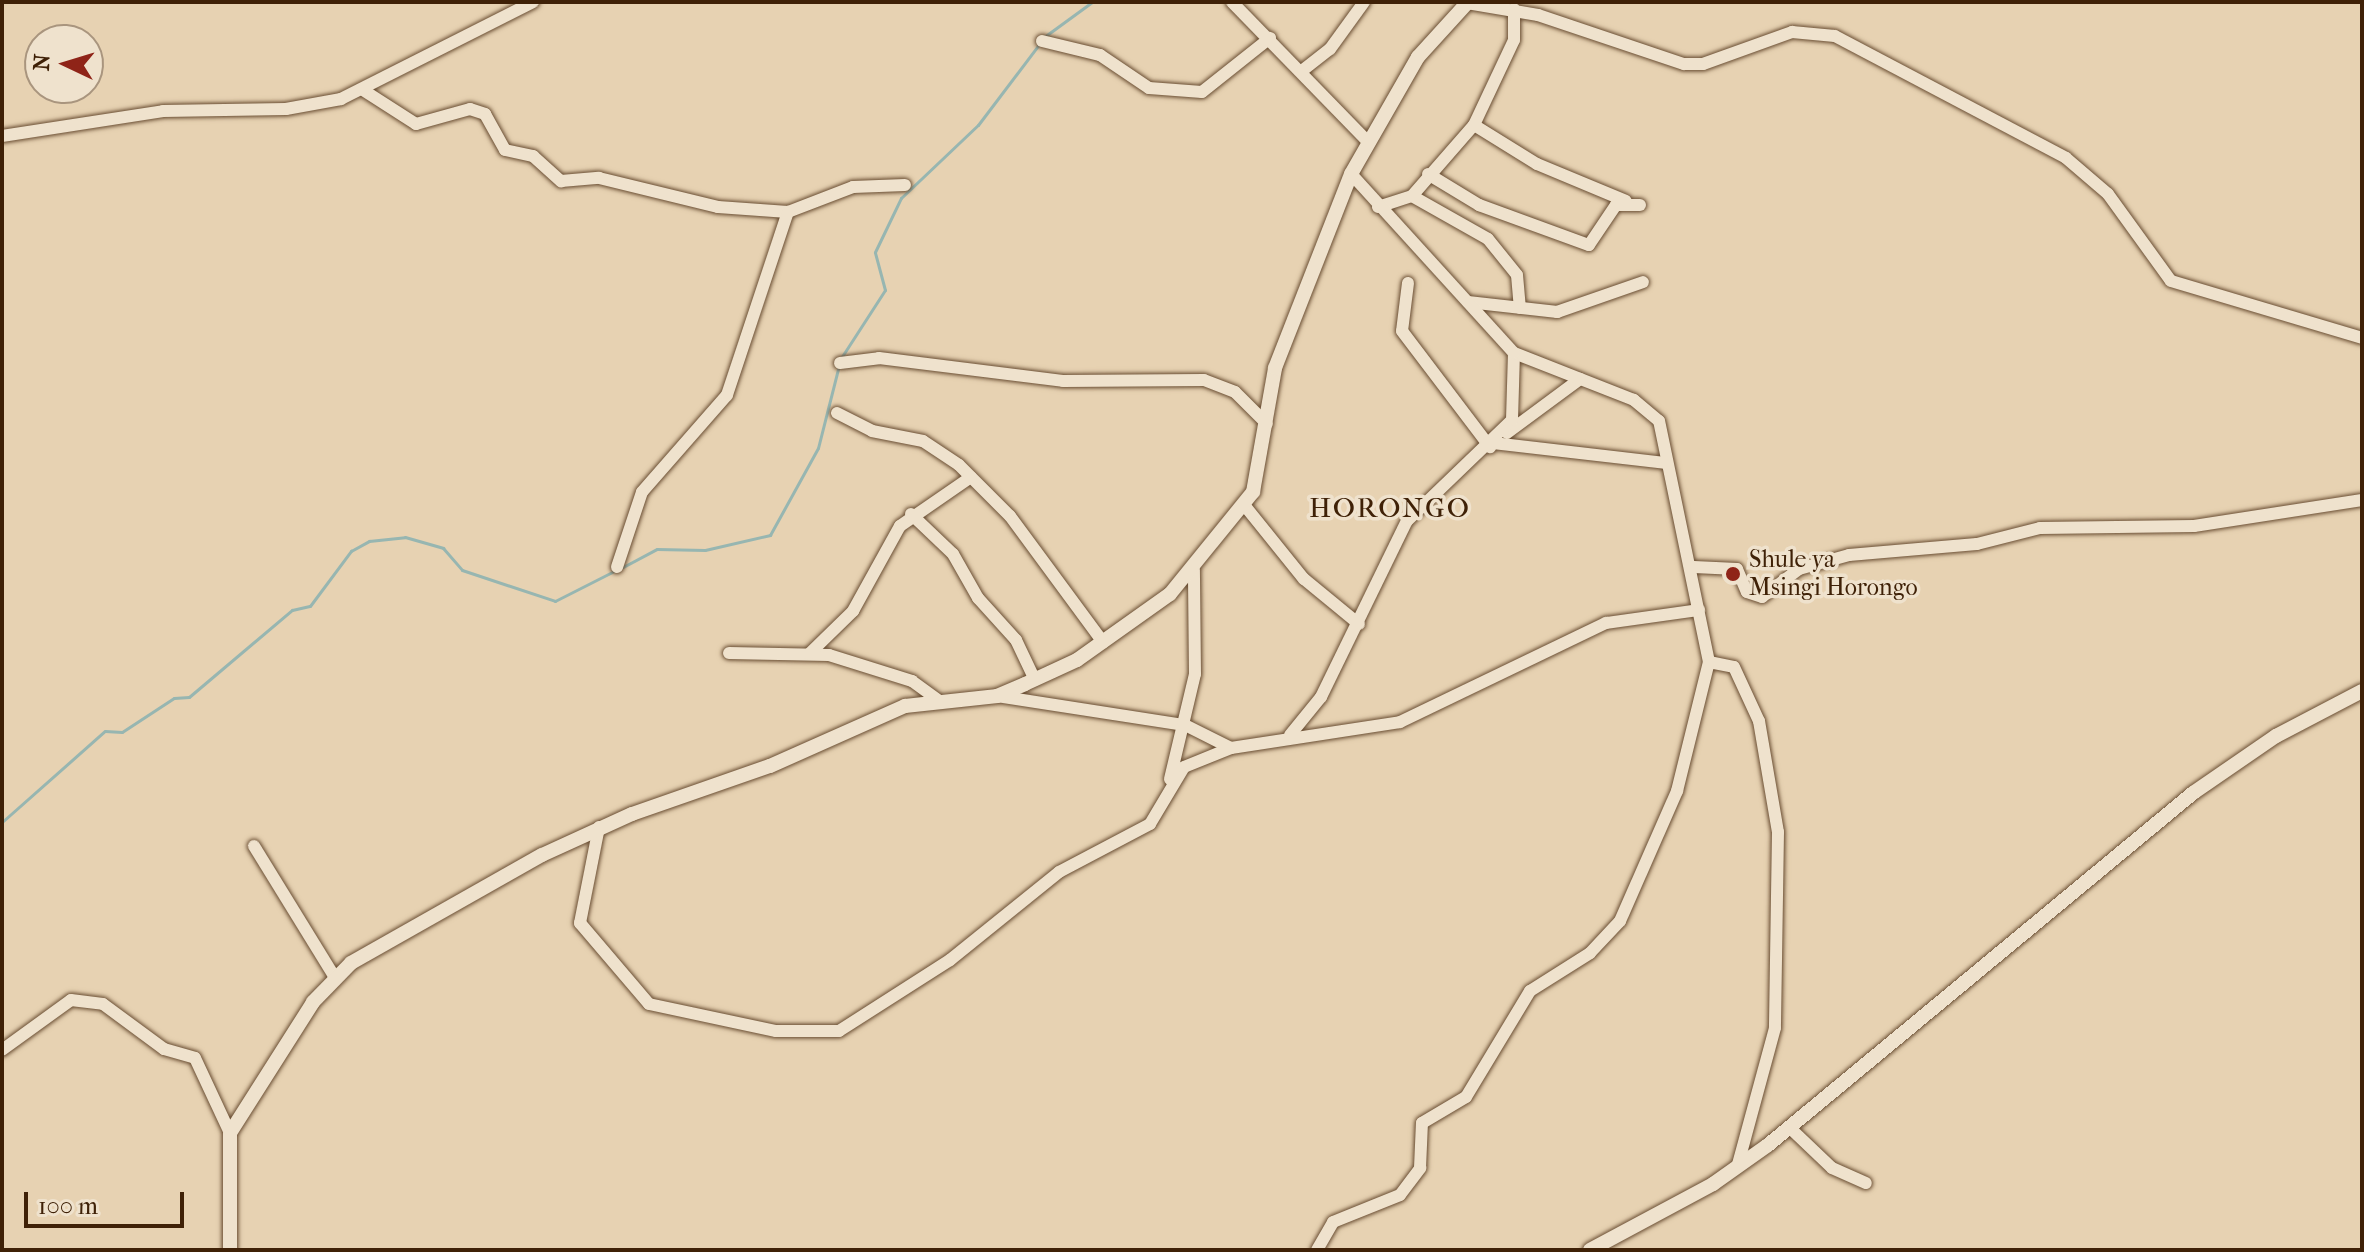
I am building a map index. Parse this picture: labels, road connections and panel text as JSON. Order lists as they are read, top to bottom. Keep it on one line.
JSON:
{"districts":["HORONGO"],"places":["Shule ya Msingi Horongo"],"scale_bar":"100 m","north":"left"}
